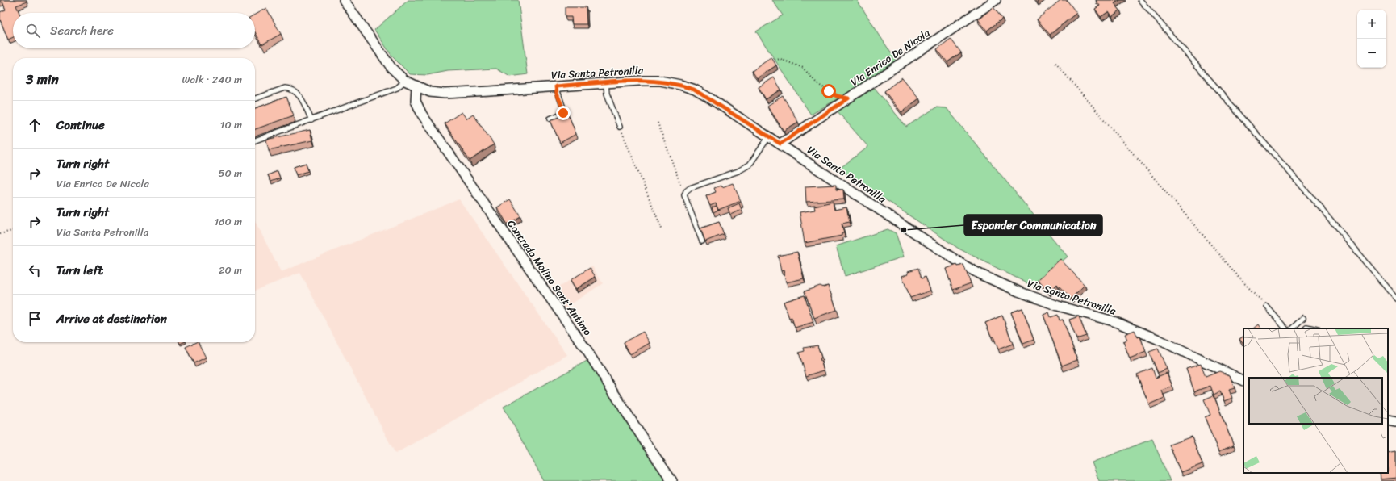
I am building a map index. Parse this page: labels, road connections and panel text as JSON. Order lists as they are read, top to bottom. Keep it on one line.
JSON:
{"streets":{"street":["Via Enrico De Nicola","Via Santa Petronilla","Contrada Molino Sant'Antimo"]},"crossings":[["Via Enrico De Nicola","Via Santa Petronilla"],["Via Santa Petronilla","Contrada Molino Sant'Antimo"]],"places":["Espander Communication"],"page":{"map_buttons":["+","−"],"search":"Search here","heading":["3 min","Walk · 240 m"],"list":[["Continue","10 m"],["Turn right","Via Enrico De Nicola","50 m"],["Turn right","Via Santa Petronilla","160 m"],["Turn left","20 m"],"Arrive at destination"]}}
